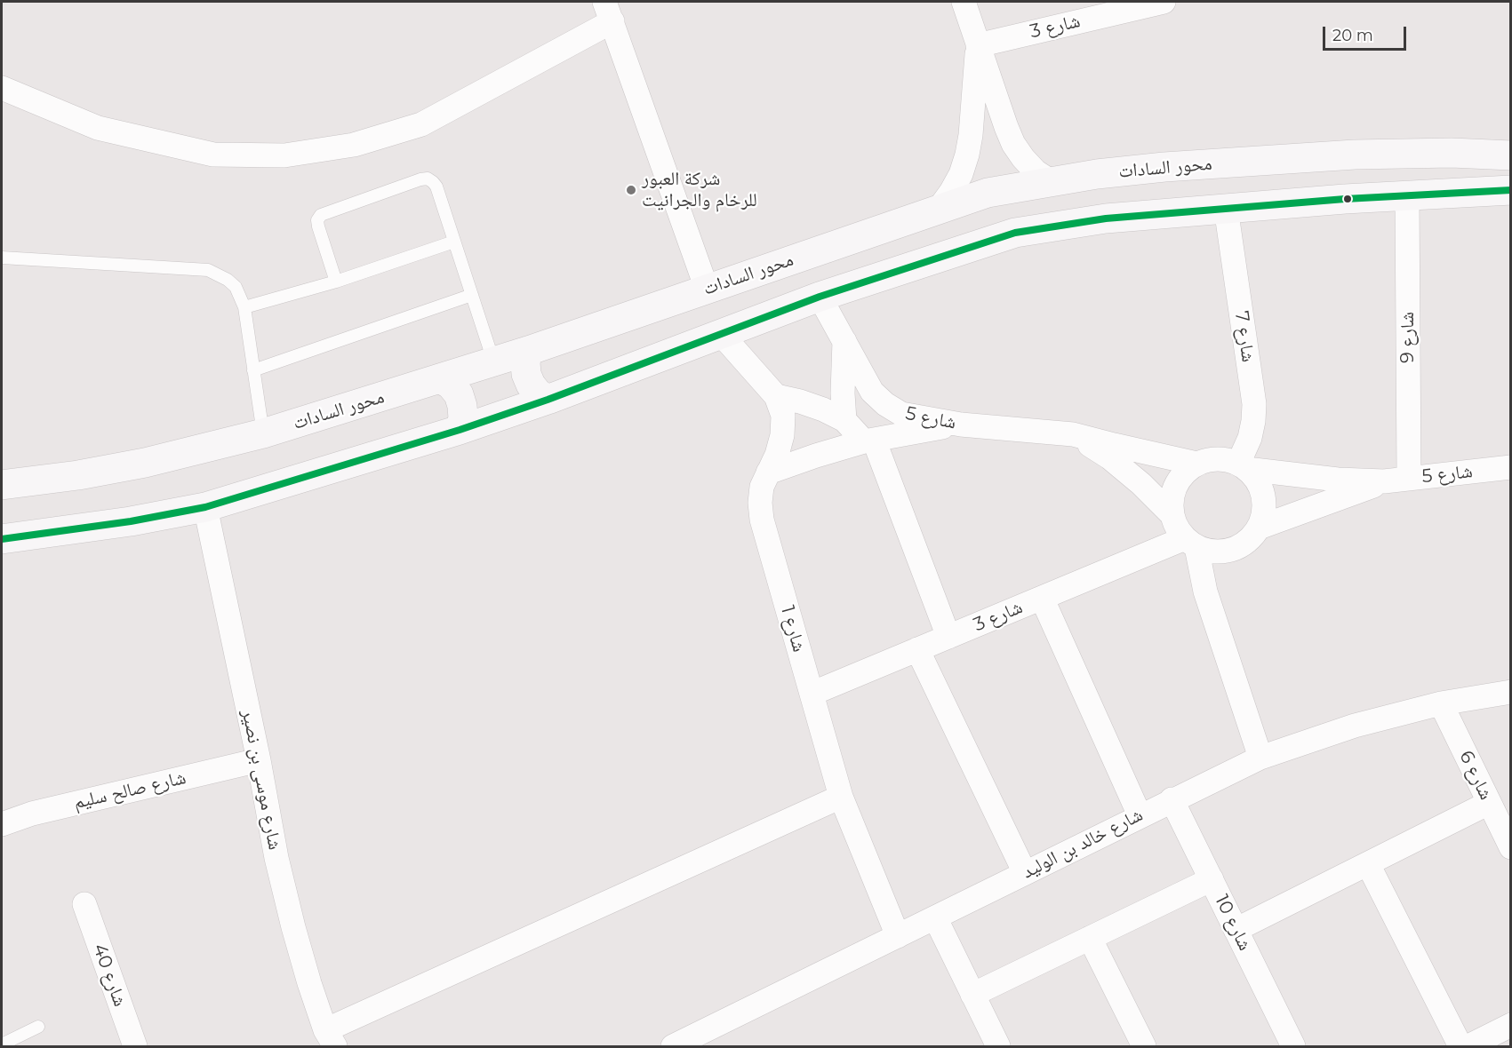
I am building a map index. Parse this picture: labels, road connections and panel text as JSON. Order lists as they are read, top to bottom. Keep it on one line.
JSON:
{"streets":{"street":["شارع 3","محور السادات","شارع 7","شارع 9","شارع 5","شارع 1","شارع 6","شارع موسى بن نصير","شارع صالح سليم","شارع خالد بن الوليد","شارع 10","شارع 40"]},"crossings":[["شارع 3","شارع 7"],["شارع 3","شارع 5"],["شارع 3","شارع 1"],["شارع 7","شارع 5"],["شارع 9","شارع 5"],["شارع 1","شارع خالد بن الوليد"],["شارع 6","شارع خالد بن الوليد"],["شارع موسى بن نصير","شارع صالح سليم"],["شارع خالد بن الوليد","شارع 10"]],"places":["شركة العبور للرخام والجرانيت"],"scale_bar":"20 m"}
